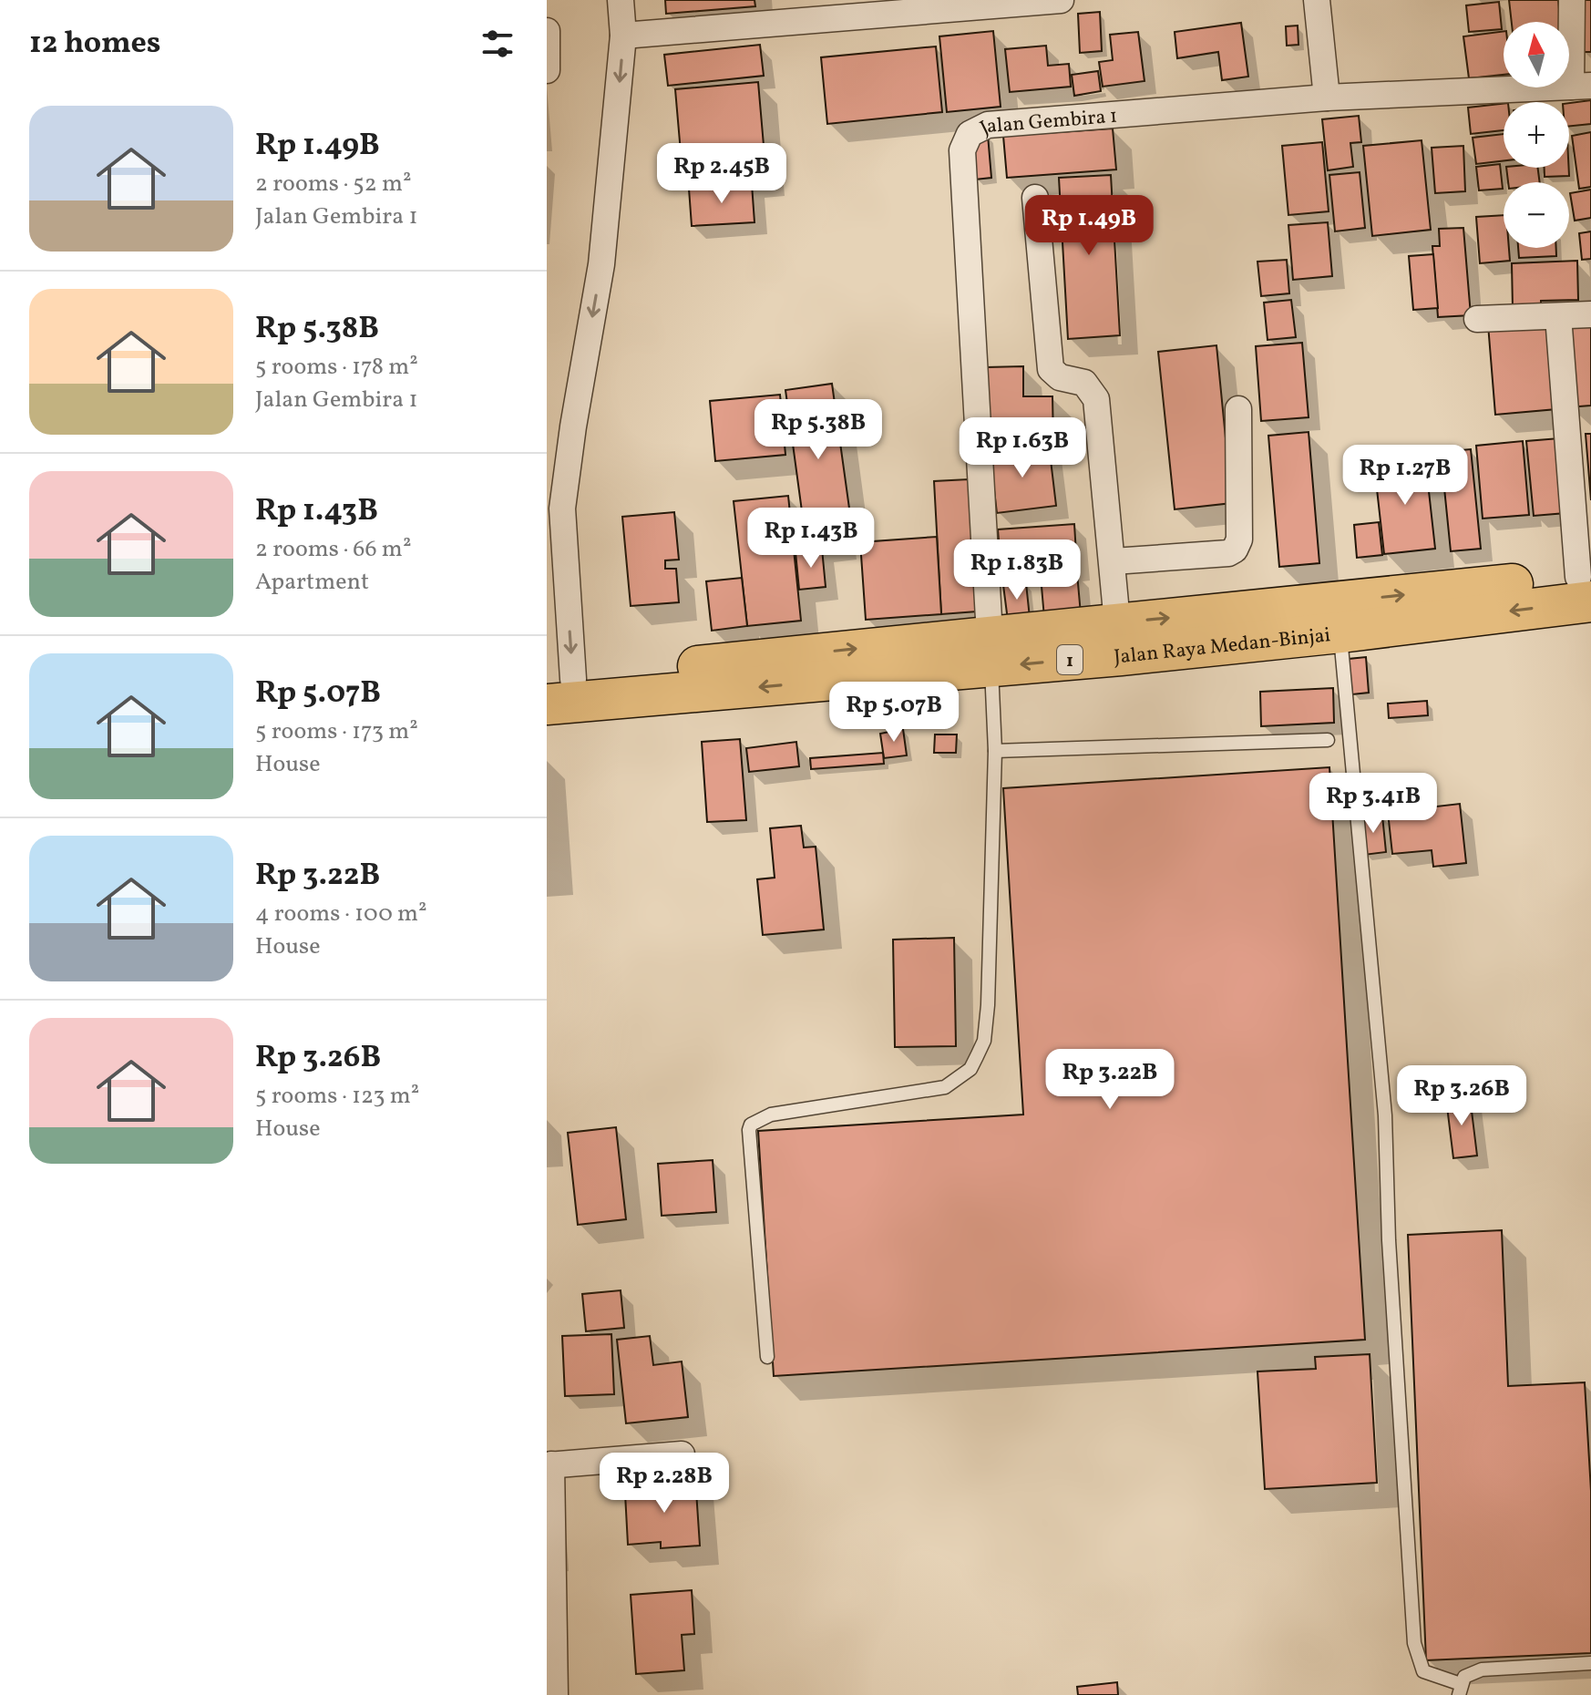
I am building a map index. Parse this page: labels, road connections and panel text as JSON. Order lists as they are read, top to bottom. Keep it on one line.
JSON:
{"streets":{"highway":["Jalan Raya Medan-Binjai","1"],"street":["Jalan Gembira 1"]},"crossings":[["Jalan Gembira 1","Jalan Raya Medan-Binjai"]],"north":"top","page":{"heading":"12 homes","map_buttons":["+","−"],"list":[{"name":"Rp 1.49B","note":"2 rooms · 52 m² · Jalan Gembira 1"},{"name":"Rp 5.38B","note":"5 rooms · 178 m² · Jalan Gembira 1"},{"name":"Rp 1.43B","note":"2 rooms · 66 m² · Apartment"},{"name":"Rp 5.07B","note":"5 rooms · 173 m² · House"},{"name":"Rp 3.22B","note":"4 rooms · 100 m² · House"},{"name":"Rp 3.26B","note":"5 rooms · 123 m² · House"}],"price":["Rp 2.45B","Rp 1.49B","Rp 5.38B","Rp 1.63B","Rp 1.27B","Rp 1.43B","Rp 1.83B","Rp 5.07B","Rp 3.41B","Rp 3.22B","Rp 3.26B","Rp 2.28B"]}}
